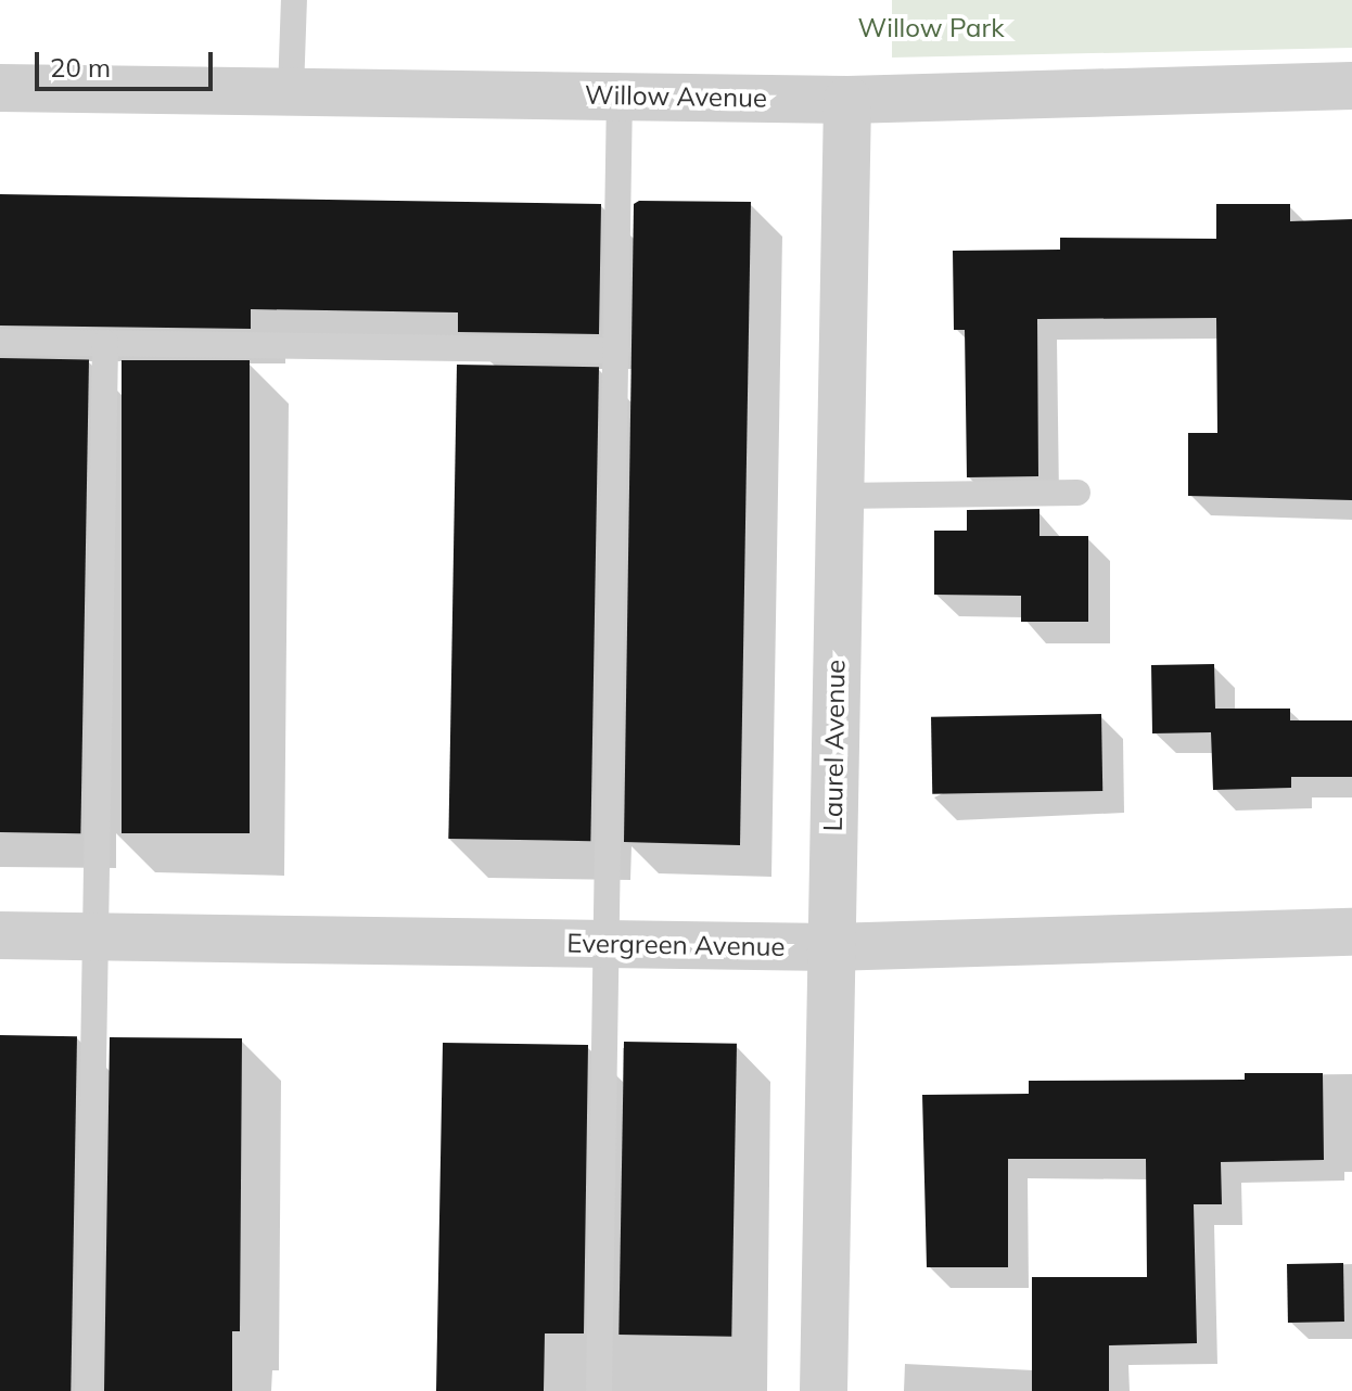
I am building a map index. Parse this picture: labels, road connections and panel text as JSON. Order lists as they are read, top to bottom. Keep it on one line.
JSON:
{"streets":{"street":["Willow Avenue","Laurel Avenue","Evergreen Avenue"]},"crossings":[["Willow Avenue","Laurel Avenue"],["Laurel Avenue","Evergreen Avenue"]],"parks":["Willow Park"],"scale_bar":"20 m"}
